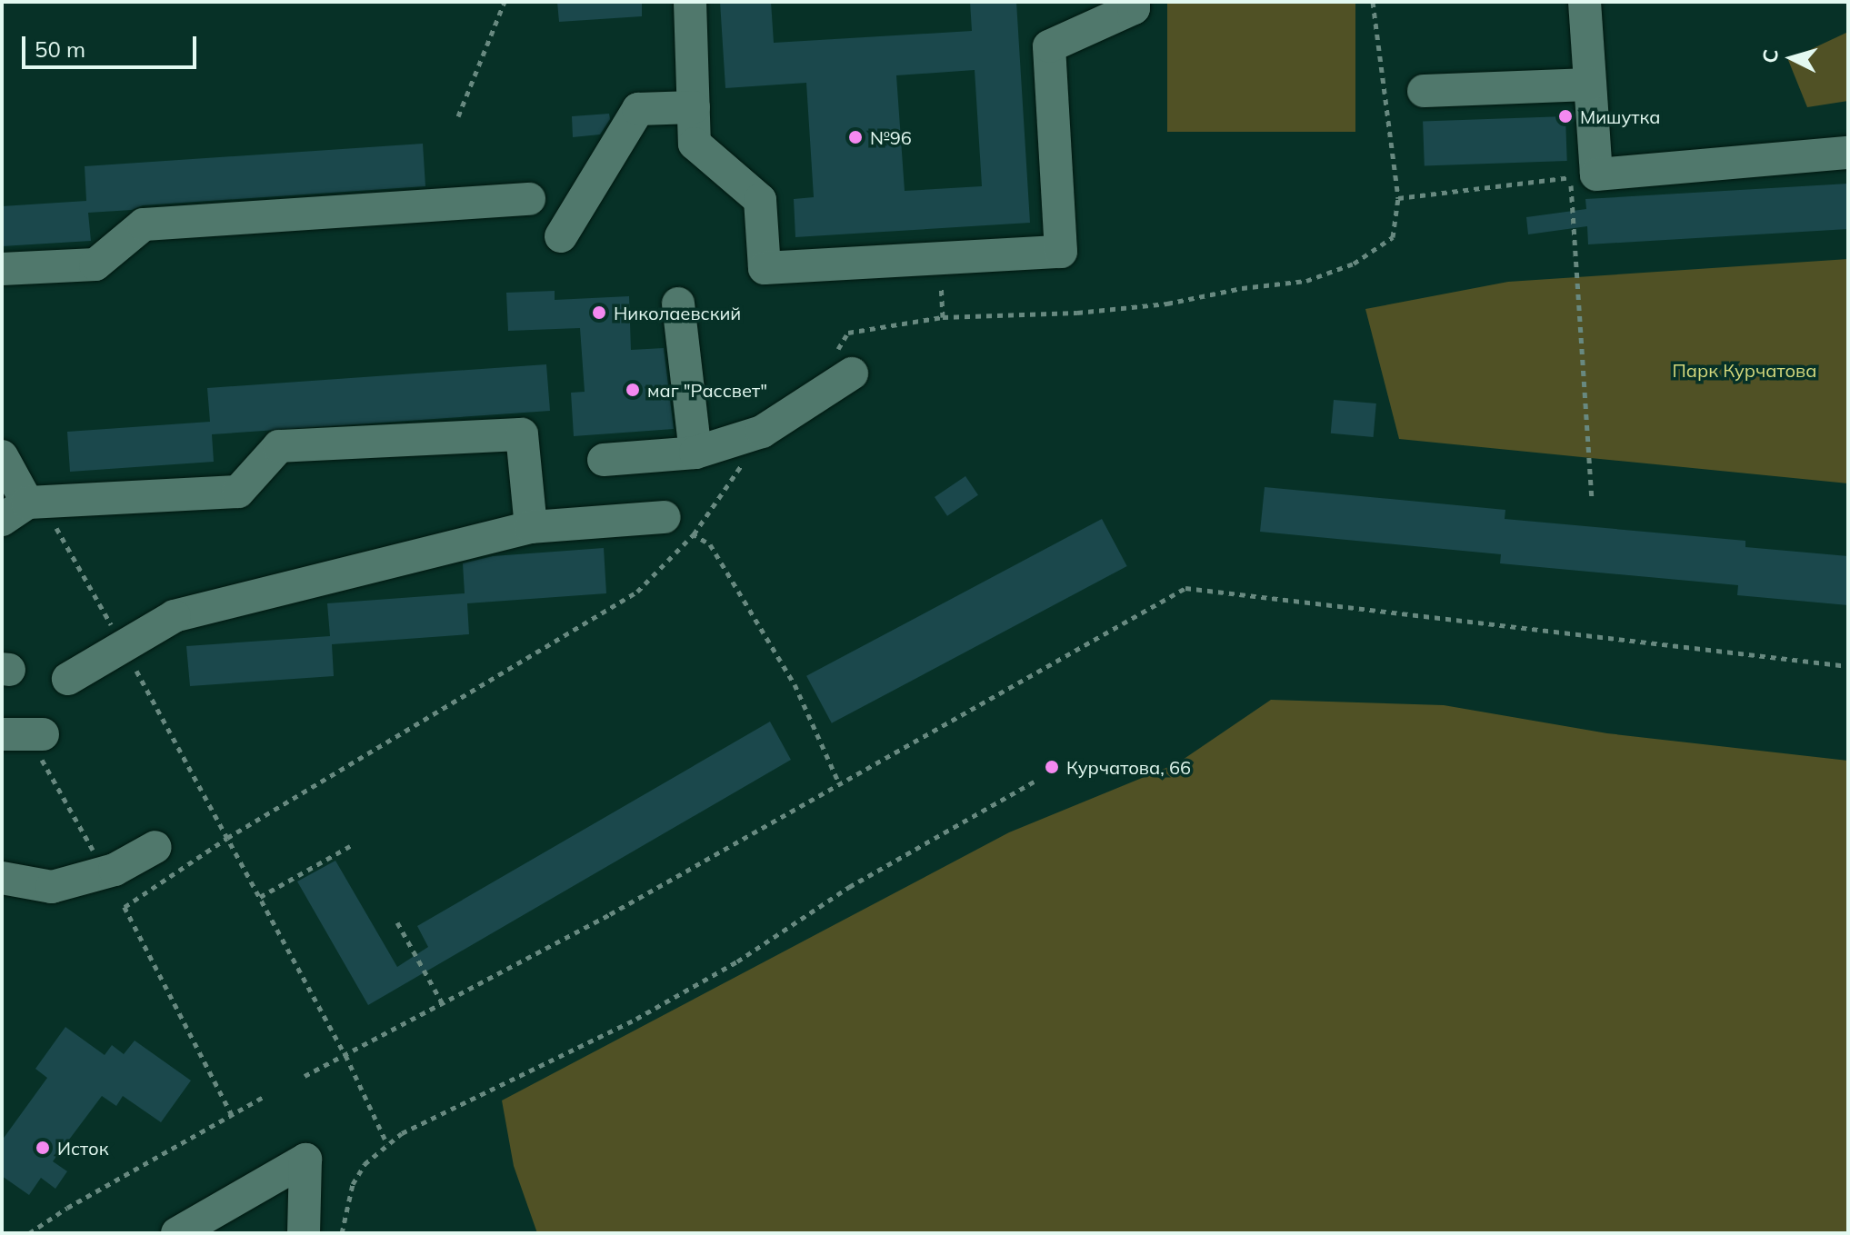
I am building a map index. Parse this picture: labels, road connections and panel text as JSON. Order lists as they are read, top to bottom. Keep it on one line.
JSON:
{"parks":["Парк Курчатова"],"places":["Мишутка","№96","Николаевский","маг \"Рассвет\"","Курчатова, 66","Исток"],"scale_bar":"50 m","north":"left"}
